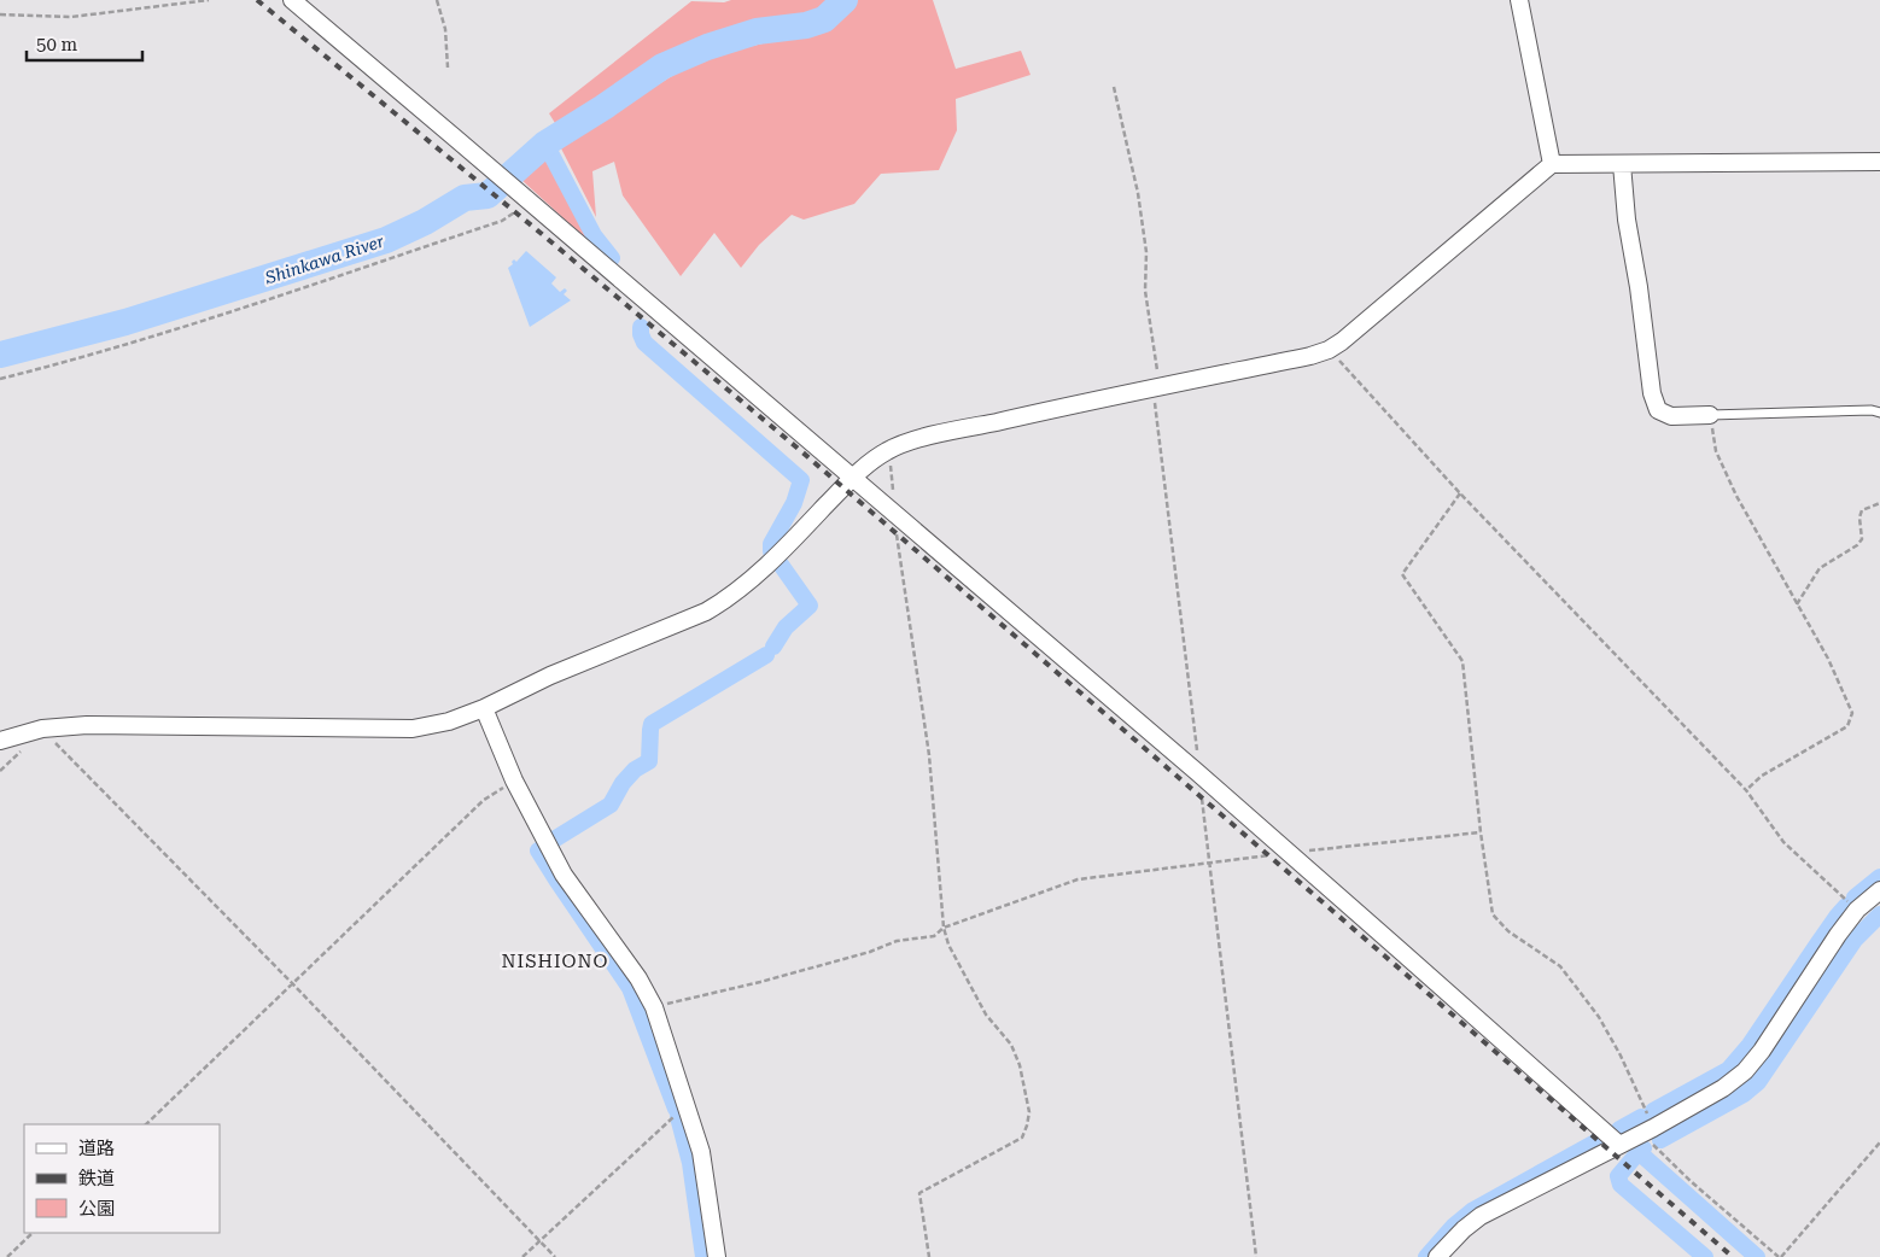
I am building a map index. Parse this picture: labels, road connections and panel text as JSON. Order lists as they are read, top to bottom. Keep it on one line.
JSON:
{"districts":["NISHIONO"],"water":["Shinkawa River"],"legend":["道路","鉄道","公園"],"scale_bar":"50 m"}
